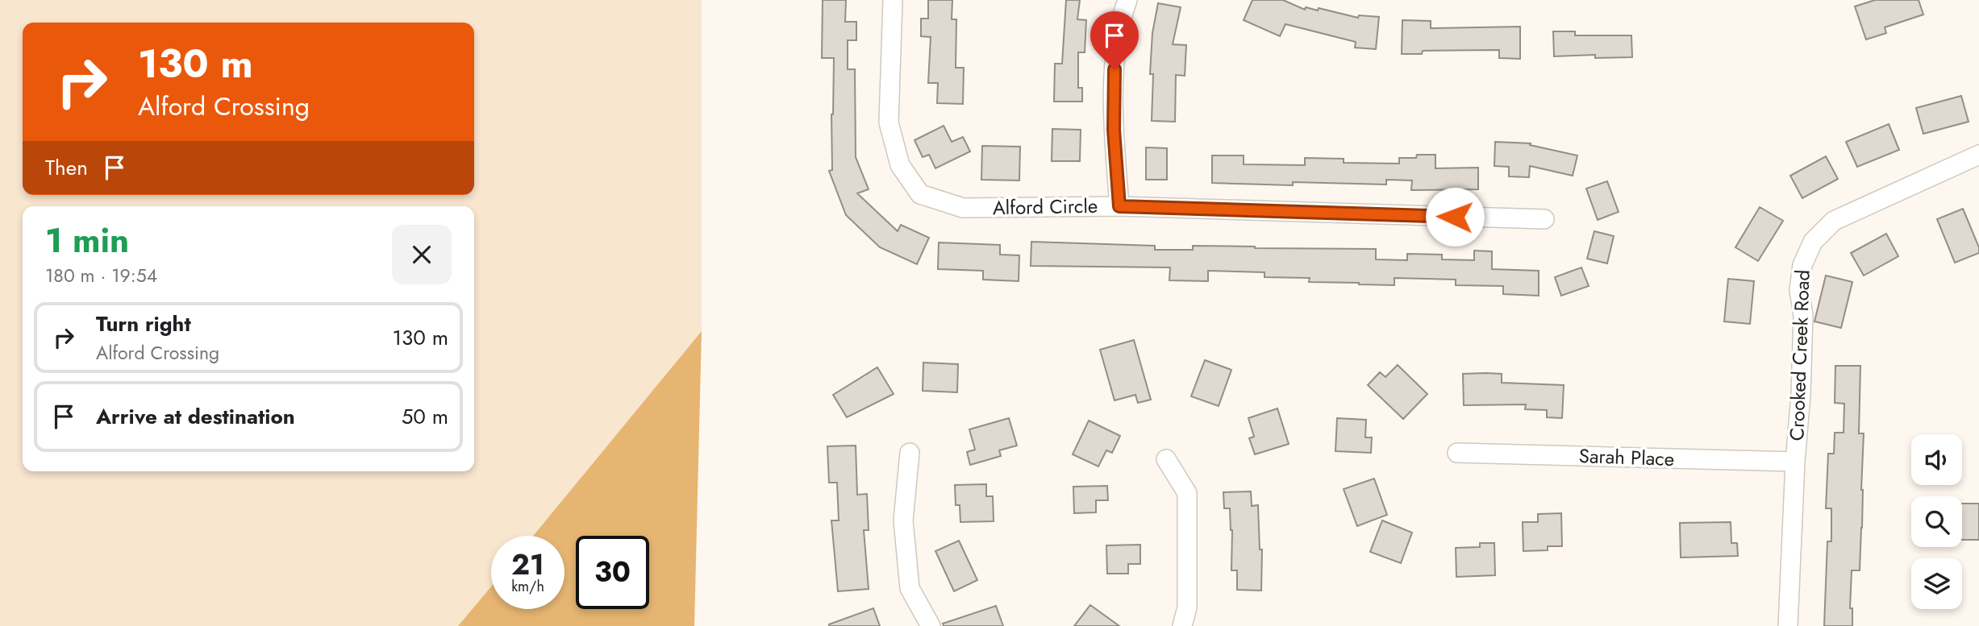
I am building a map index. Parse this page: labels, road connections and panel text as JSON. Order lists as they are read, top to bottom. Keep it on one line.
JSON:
{"streets":{"street":["Alford Circle","Crooked Creek Road","Sarah Place"]},"crossings":[["Crooked Creek Road","Sarah Place"]],"page":{"turn":["130 m","Alford Crossing"],"then":"Then","heading":["1 min","180 m · 19:54"],"list":[{"name":"Turn right","note":"Alford Crossing","value":"130 m"},{"name":"Arrive at destination","value":"50 m"}],"speed":"21 km/h","limit":"30"}}
